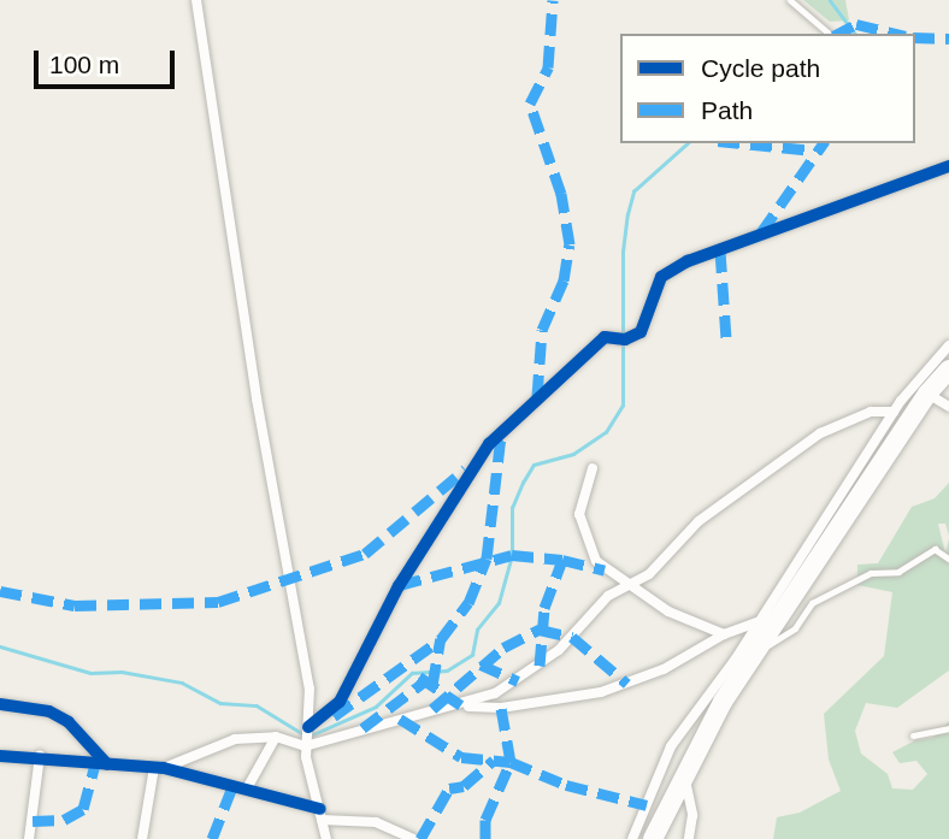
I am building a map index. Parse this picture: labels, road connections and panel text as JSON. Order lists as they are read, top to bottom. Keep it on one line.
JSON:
{"legend":["Cycle path","Path"],"scale_bar":"100 m"}
